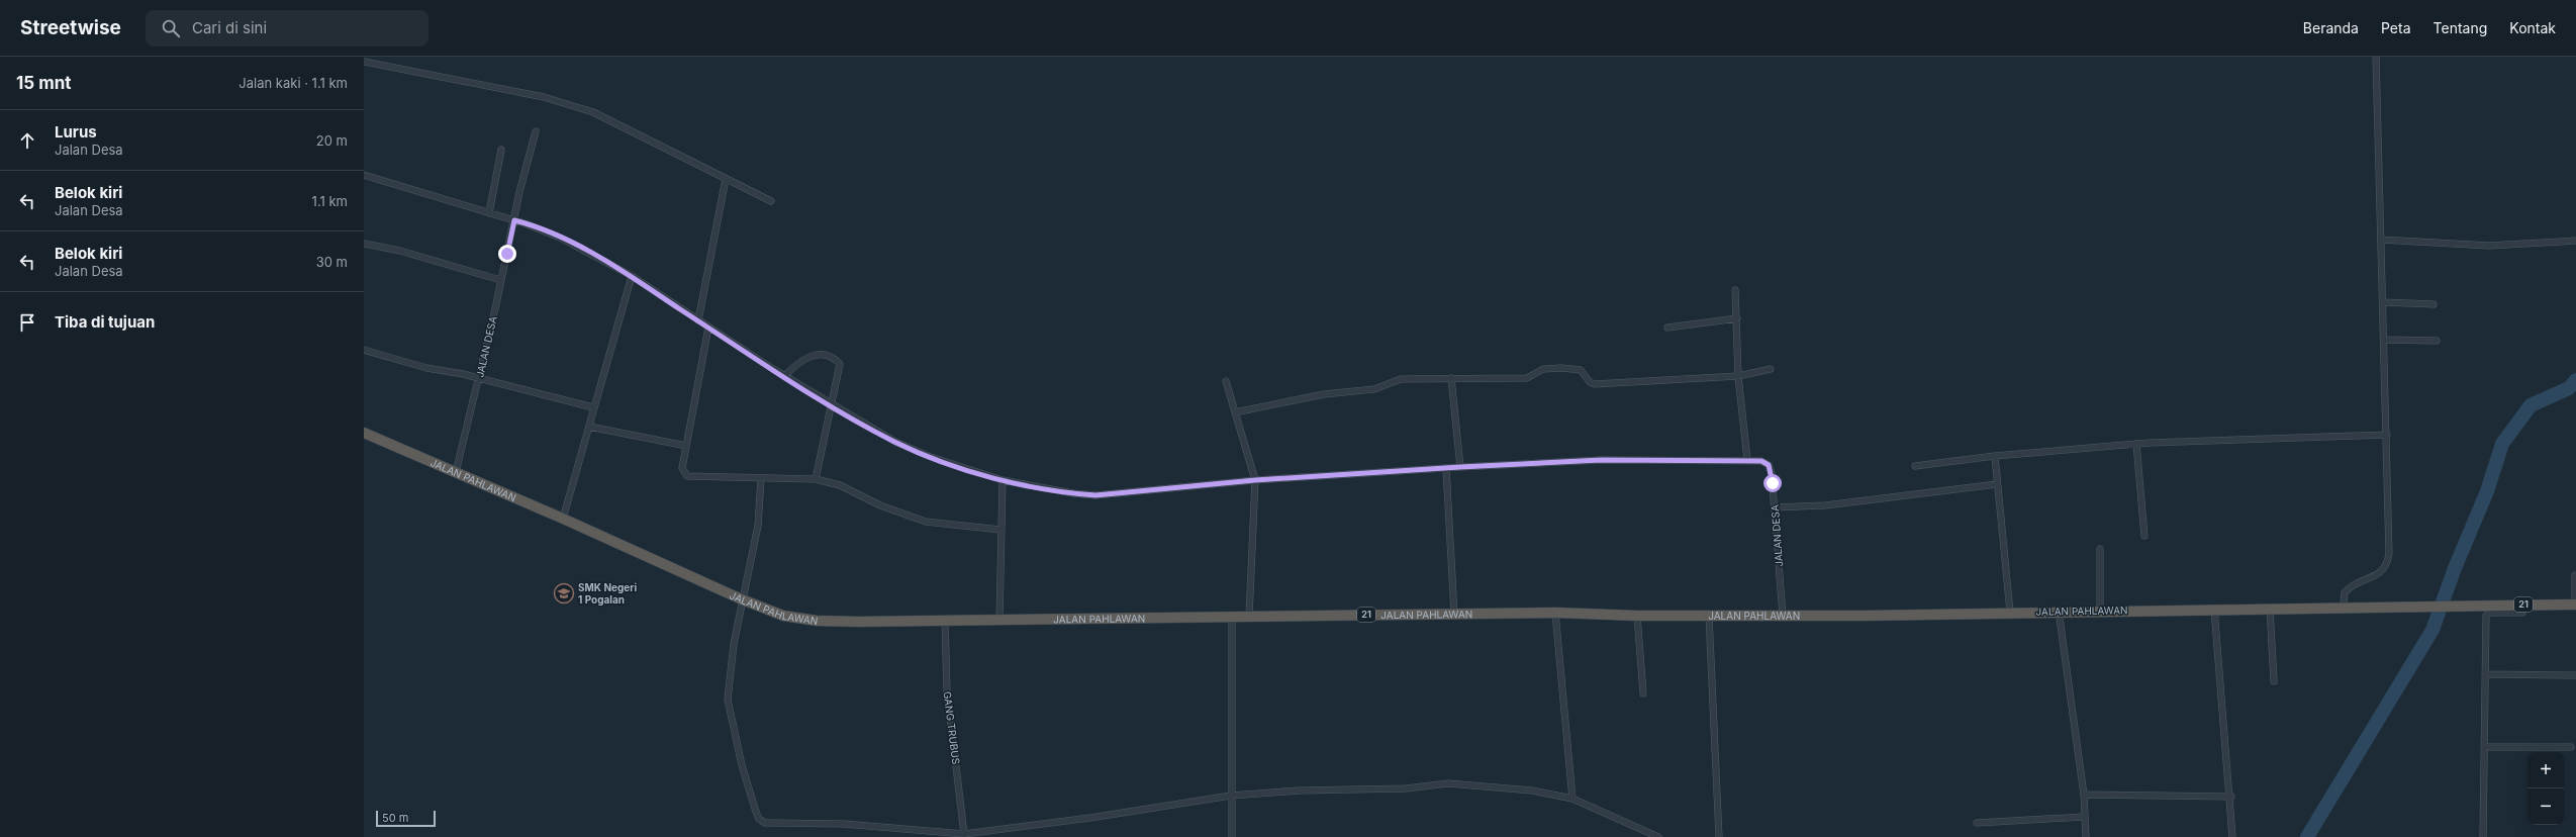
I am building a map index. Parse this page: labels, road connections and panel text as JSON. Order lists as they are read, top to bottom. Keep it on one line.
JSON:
{"streets":{"highway":["JALAN PAHLAWAN","21"],"street":["JALAN DESA","GANG TRUBUS"]},"crossings":[["JALAN DESA","JALAN PAHLAWAN"],["JALAN PAHLAWAN","21"],["JALAN PAHLAWAN","GANG TRUBUS"]],"places":{"school or university":["SMK Negeri 1 Pogalan"]},"scale_bar":"50 m","page":{"header":"Streetwise","search":"Cari di sini","nav":["Beranda","Peta","Tentang","Kontak"],"heading":["15 mnt","Jalan kaki · 1.1 km"],"list":[["Lurus","Jalan Desa","20 m"],["Belok kiri","Jalan Desa","1.1 km"],["Belok kiri","Jalan Desa","30 m"],"Tiba di tujuan"],"map_buttons":["+","−"],"scale":"50 m"}}
